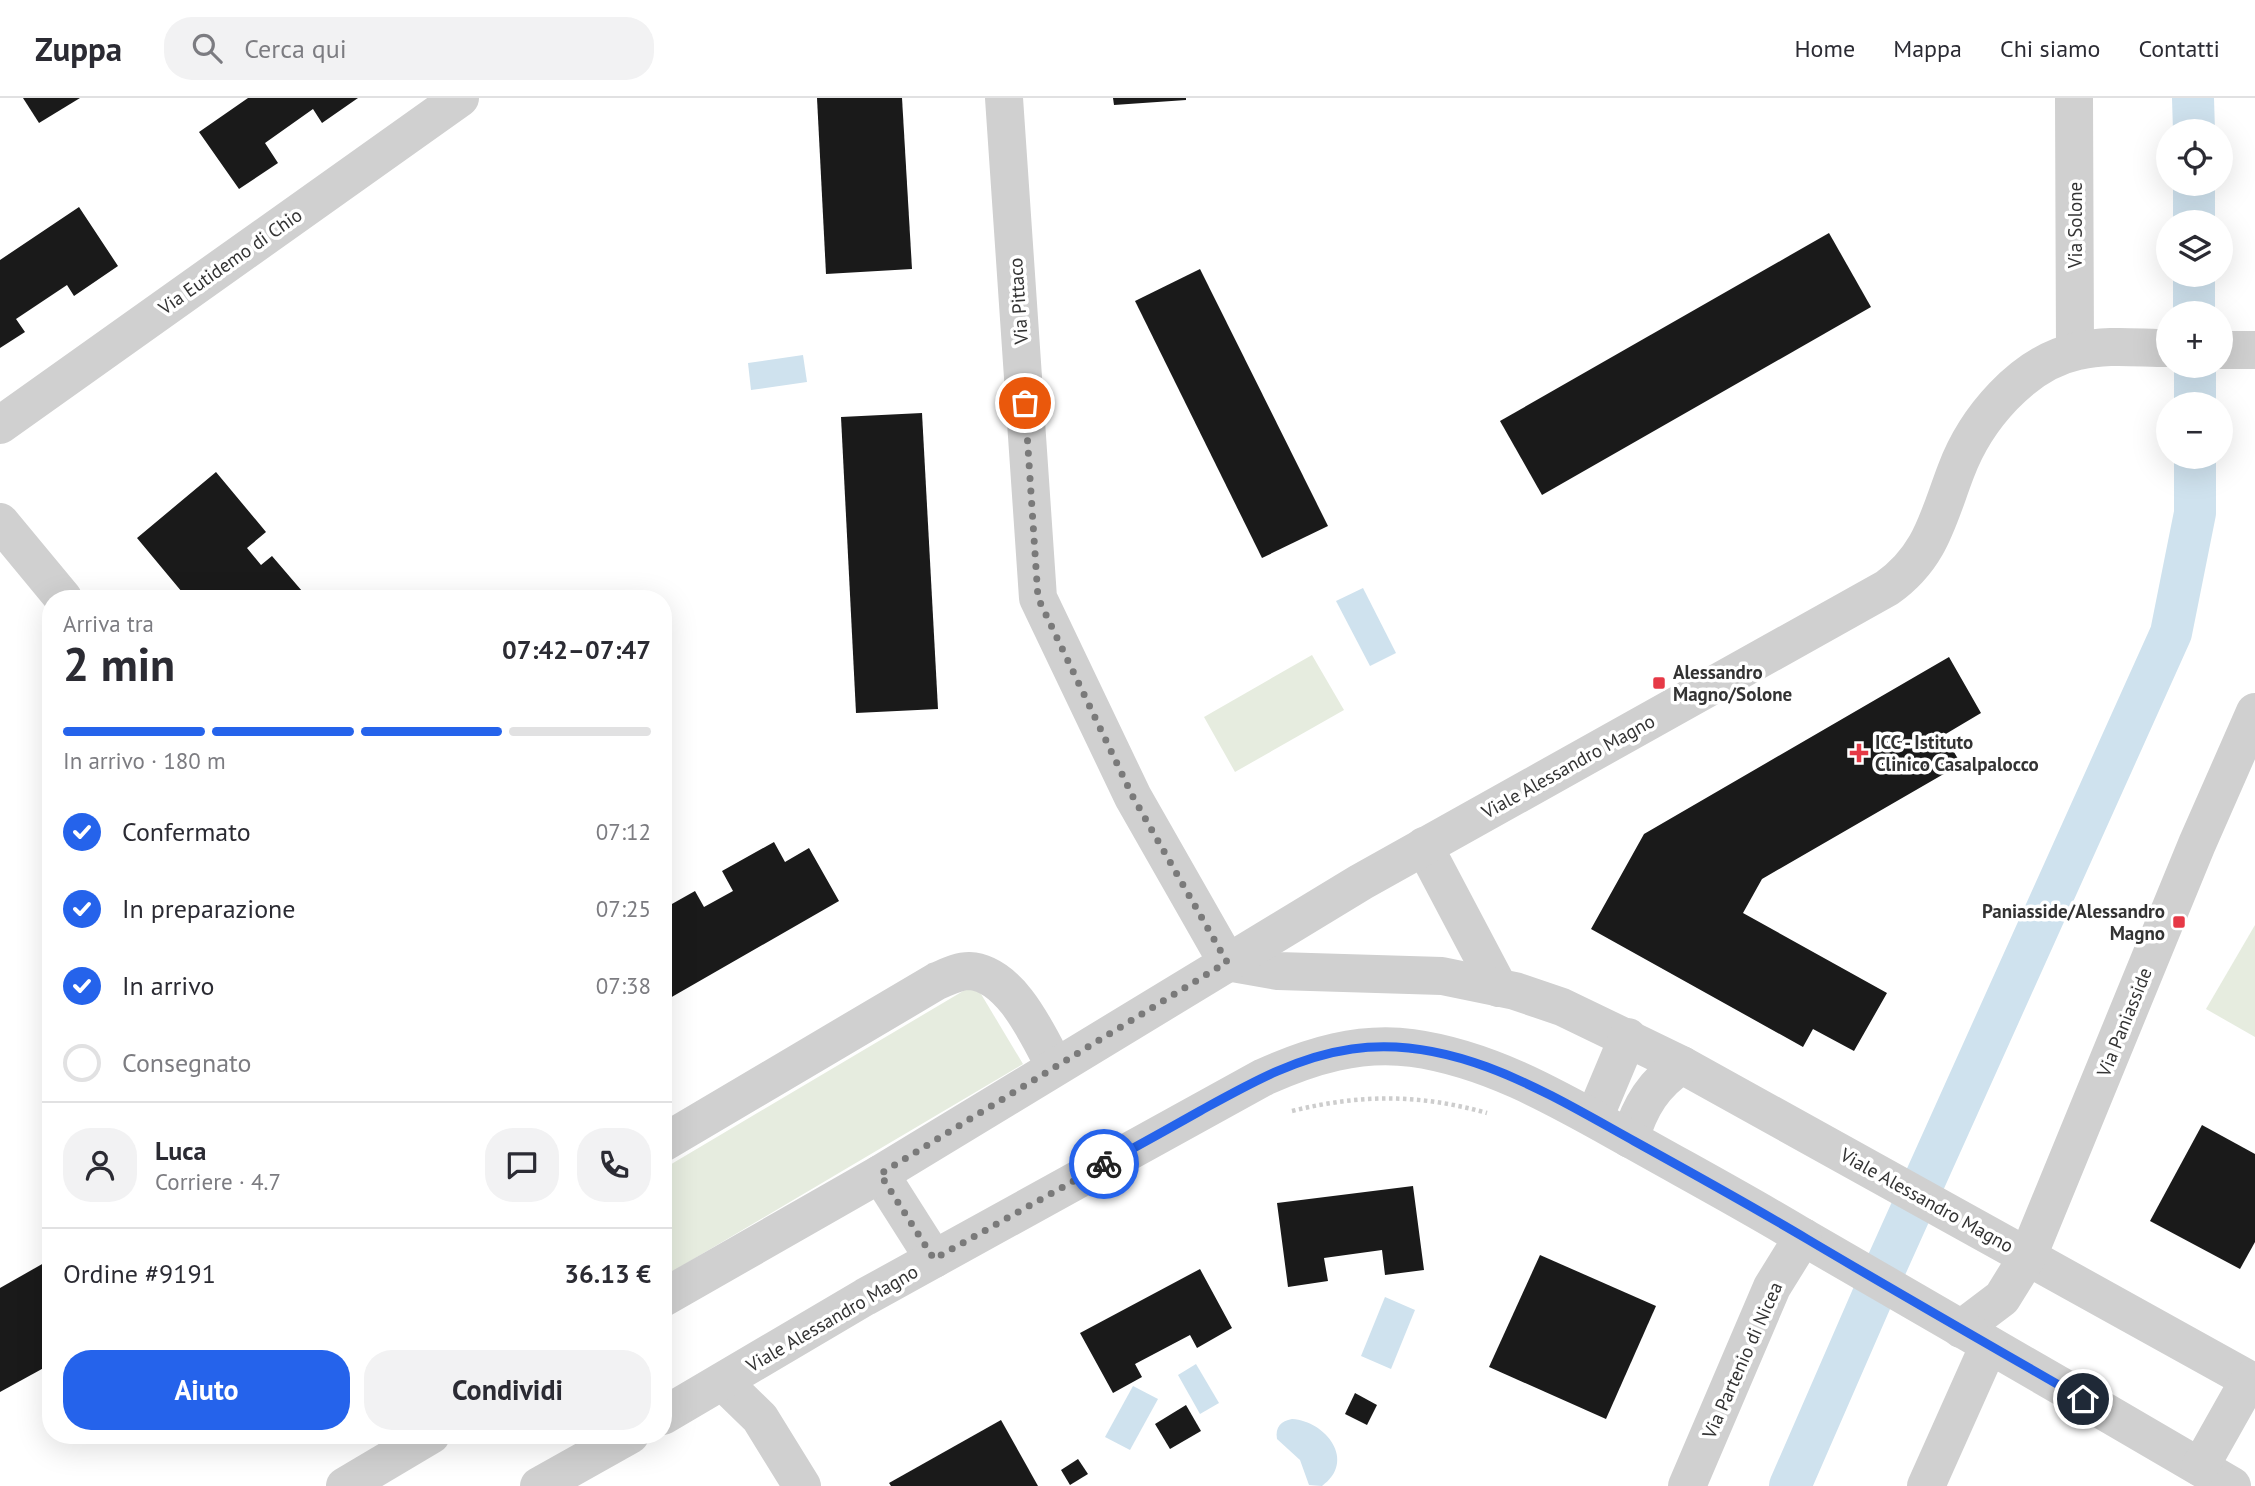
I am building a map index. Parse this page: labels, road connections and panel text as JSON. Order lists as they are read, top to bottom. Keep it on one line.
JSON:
{"streets":{"street":["Via Solone","Via Eutidemo di Chio","Via Pittaco","Viale Alessandro Magno","Via Paniasside","Via Partenio di Nicea"]},"crossings":[["Via Solone","Viale Alessandro Magno"],["Via Pittaco","Viale Alessandro Magno"],["Viale Alessandro Magno","Via Paniasside"],["Viale Alessandro Magno","Via Partenio di Nicea"]],"places":{"transit":["Alessandro Magno/Solone","Paniasside/Alessandro Magno"],"health":["ICC - Istituto Clinico Casalpalocco"]},"page":{"header":"Zuppa","search":"Cerca qui","nav":["Home","Mappa","Chi siamo","Contatti"],"map_buttons":["+","−"],"heading":["2 min","Arriva tra","07:42–07:47"],"panel":["Luca","Corriere · 4.7","Ordine #9191","36.13 €"],"bar":"In arrivo · 180 m","list":[["Confermato","07:12"],["In preparazione","07:25"],["In arrivo","07:38"],"Consegnato"],"buttons":["Aiuto","Condividi"]}}
